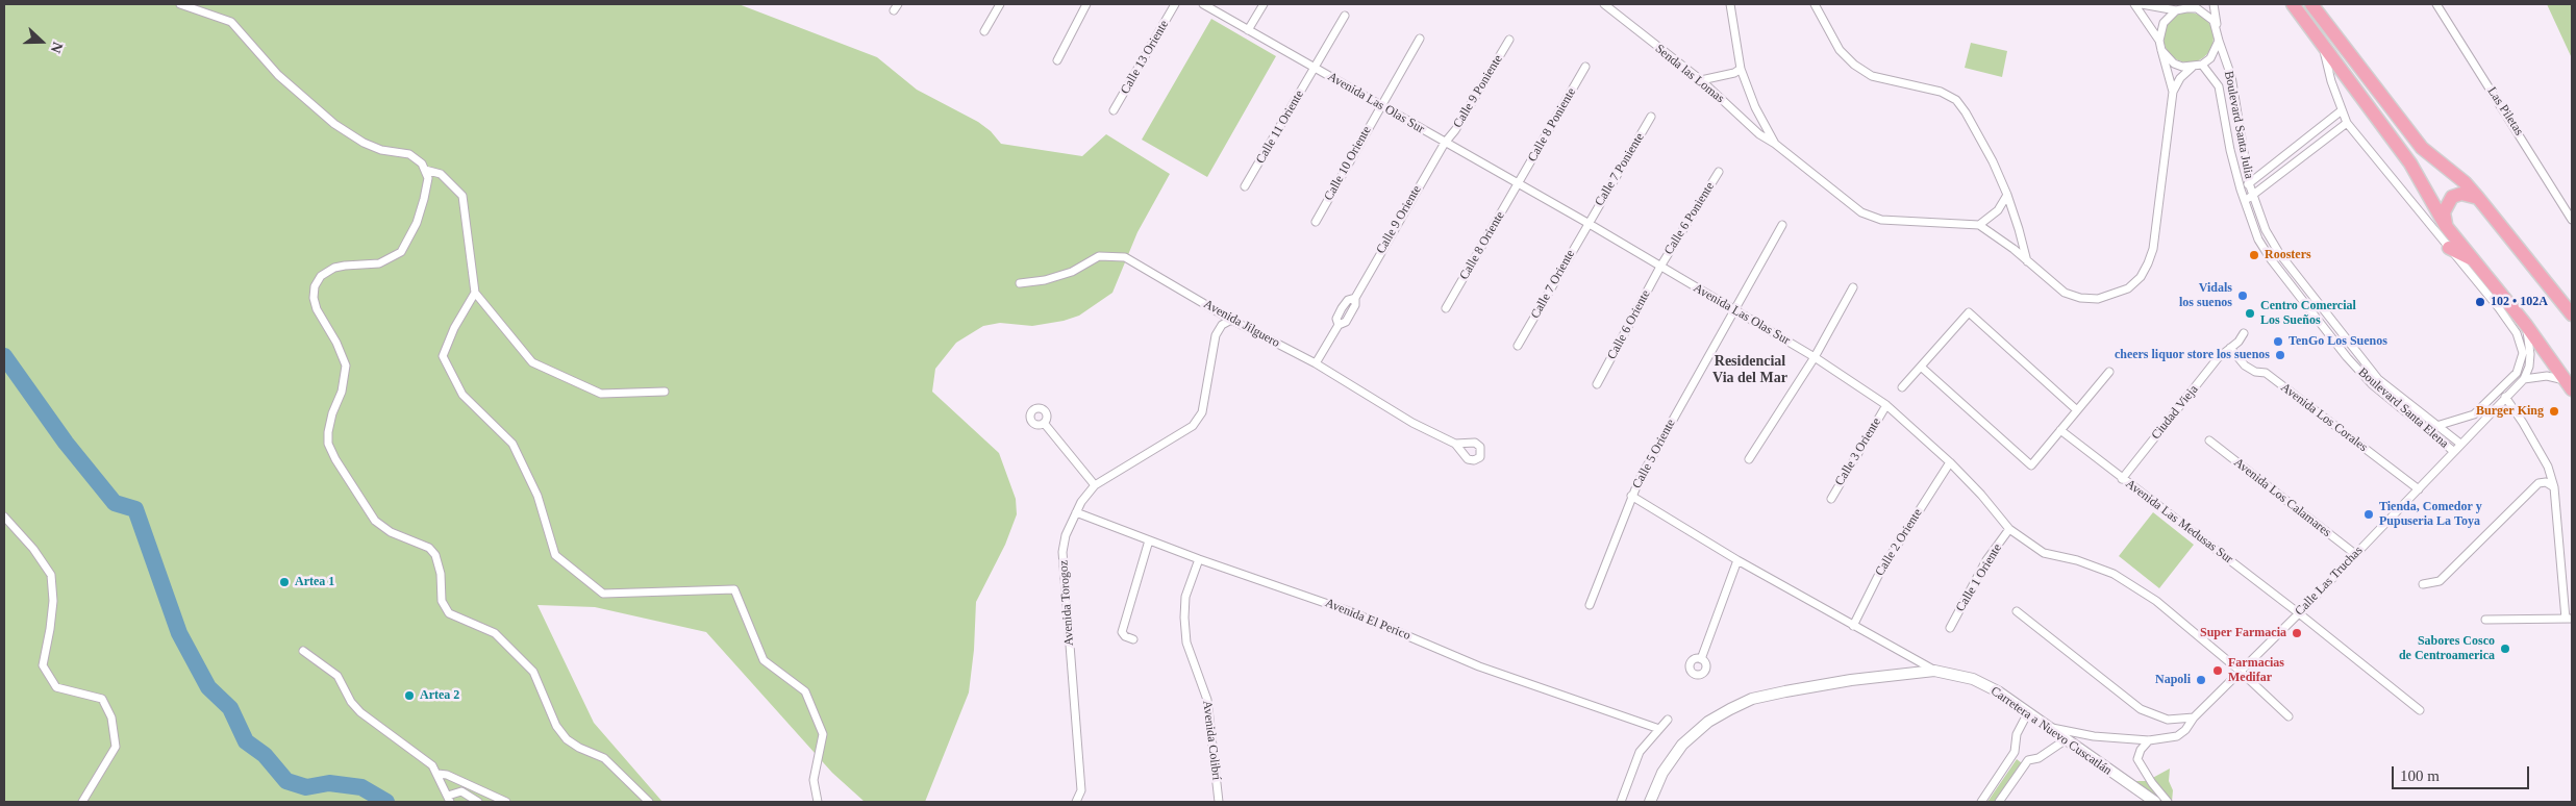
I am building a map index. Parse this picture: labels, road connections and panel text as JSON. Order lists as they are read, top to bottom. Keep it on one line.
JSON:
{"streets":{"street":["Calle 13 Oriente","Senda las Lomas","Calle 9 Poniente","Avenida Las Olas Sur","Las Piletas","Calle 8 Poniente","Boulevard Santa Julia","Calle 11 Oriente","Calle 10 Oriente","Calle 7 Poniente","Calle 6 Poniente","Calle 9 Oriente","Calle 8 Oriente","Calle 7 Oriente","Avenida Jilguero","Calle 6 Oriente","Boulevard Santa Elena","Ciudad Vieja","Avenida Los Corales","Calle 3 Oriente","Calle 5 Oriente","Avenida Los Calamares","Avenida Las Medusas Sur","Calle 2 Oriente","Calle 1 Oriente","Calle Las Truchas","Avenida Torogoz","Avenida El Perico","Carretera a Nuevo Cuscatlán","Avenida Colibrí"]},"crossings":[["Calle 9 Poniente","Avenida Las Olas Sur"],["Calle 9 Poniente","Calle 9 Oriente"],["Avenida Las Olas Sur","Calle 8 Poniente"],["Avenida Las Olas Sur","Calle 11 Oriente"],["Avenida Las Olas Sur","Calle 10 Oriente"],["Avenida Las Olas Sur","Calle 7 Poniente"],["Avenida Las Olas Sur","Calle 6 Poniente"],["Avenida Las Olas Sur","Calle 9 Oriente"],["Avenida Las Olas Sur","Calle 8 Oriente"],["Avenida Las Olas Sur","Calle 7 Oriente"],["Avenida Las Olas Sur","Calle 6 Oriente"],["Avenida Las Olas Sur","Calle 3 Oriente"],["Avenida Las Olas Sur","Calle 5 Oriente"],["Avenida Las Olas Sur","Calle 2 Oriente"],["Avenida Las Olas Sur","Calle 1 Oriente"],["Avenida Las Olas Sur","Calle Las Truchas"],["Calle 8 Poniente","Calle 8 Oriente"],["Boulevard Santa Julia","Boulevard Santa Elena"],["Boulevard Santa Julia","Calle Las Truchas"],["Calle 7 Poniente","Calle 7 Oriente"],["Calle 6 Poniente","Calle 6 Oriente"],["Calle 9 Oriente","Avenida Jilguero"],["Avenida Jilguero","Avenida Torogoz"],["Boulevard Santa Elena","Calle Las Truchas"],["Ciudad Vieja","Avenida Los Corales"],["Ciudad Vieja","Avenida Las Medusas Sur"],["Avenida Los Corales","Calle Las Truchas"],["Avenida Los Calamares","Calle Las Truchas"],["Avenida Las Medusas Sur","Calle Las Truchas"],["Calle Las Truchas","Carretera a Nuevo Cuscatlán"],["Avenida Torogoz","Avenida El Perico"],["Avenida El Perico","Avenida Colibrí"]],"districts":["Residencial Via del Mar"],"places":["Roosters","Vidals los suenos","102 • 102A","Centro Comercial Los Sueños","TenGo Los Suenos","cheers liquor store los suenos","Burger King","Tienda, Comedor y Pupuseria La Toya","Artea 1","Super Farmacia","Sabores Cosco de Centroamerica","Farmacias Medifar","Napoli","Artea 2"],"scale_bar":"100 m","north":"right"}
